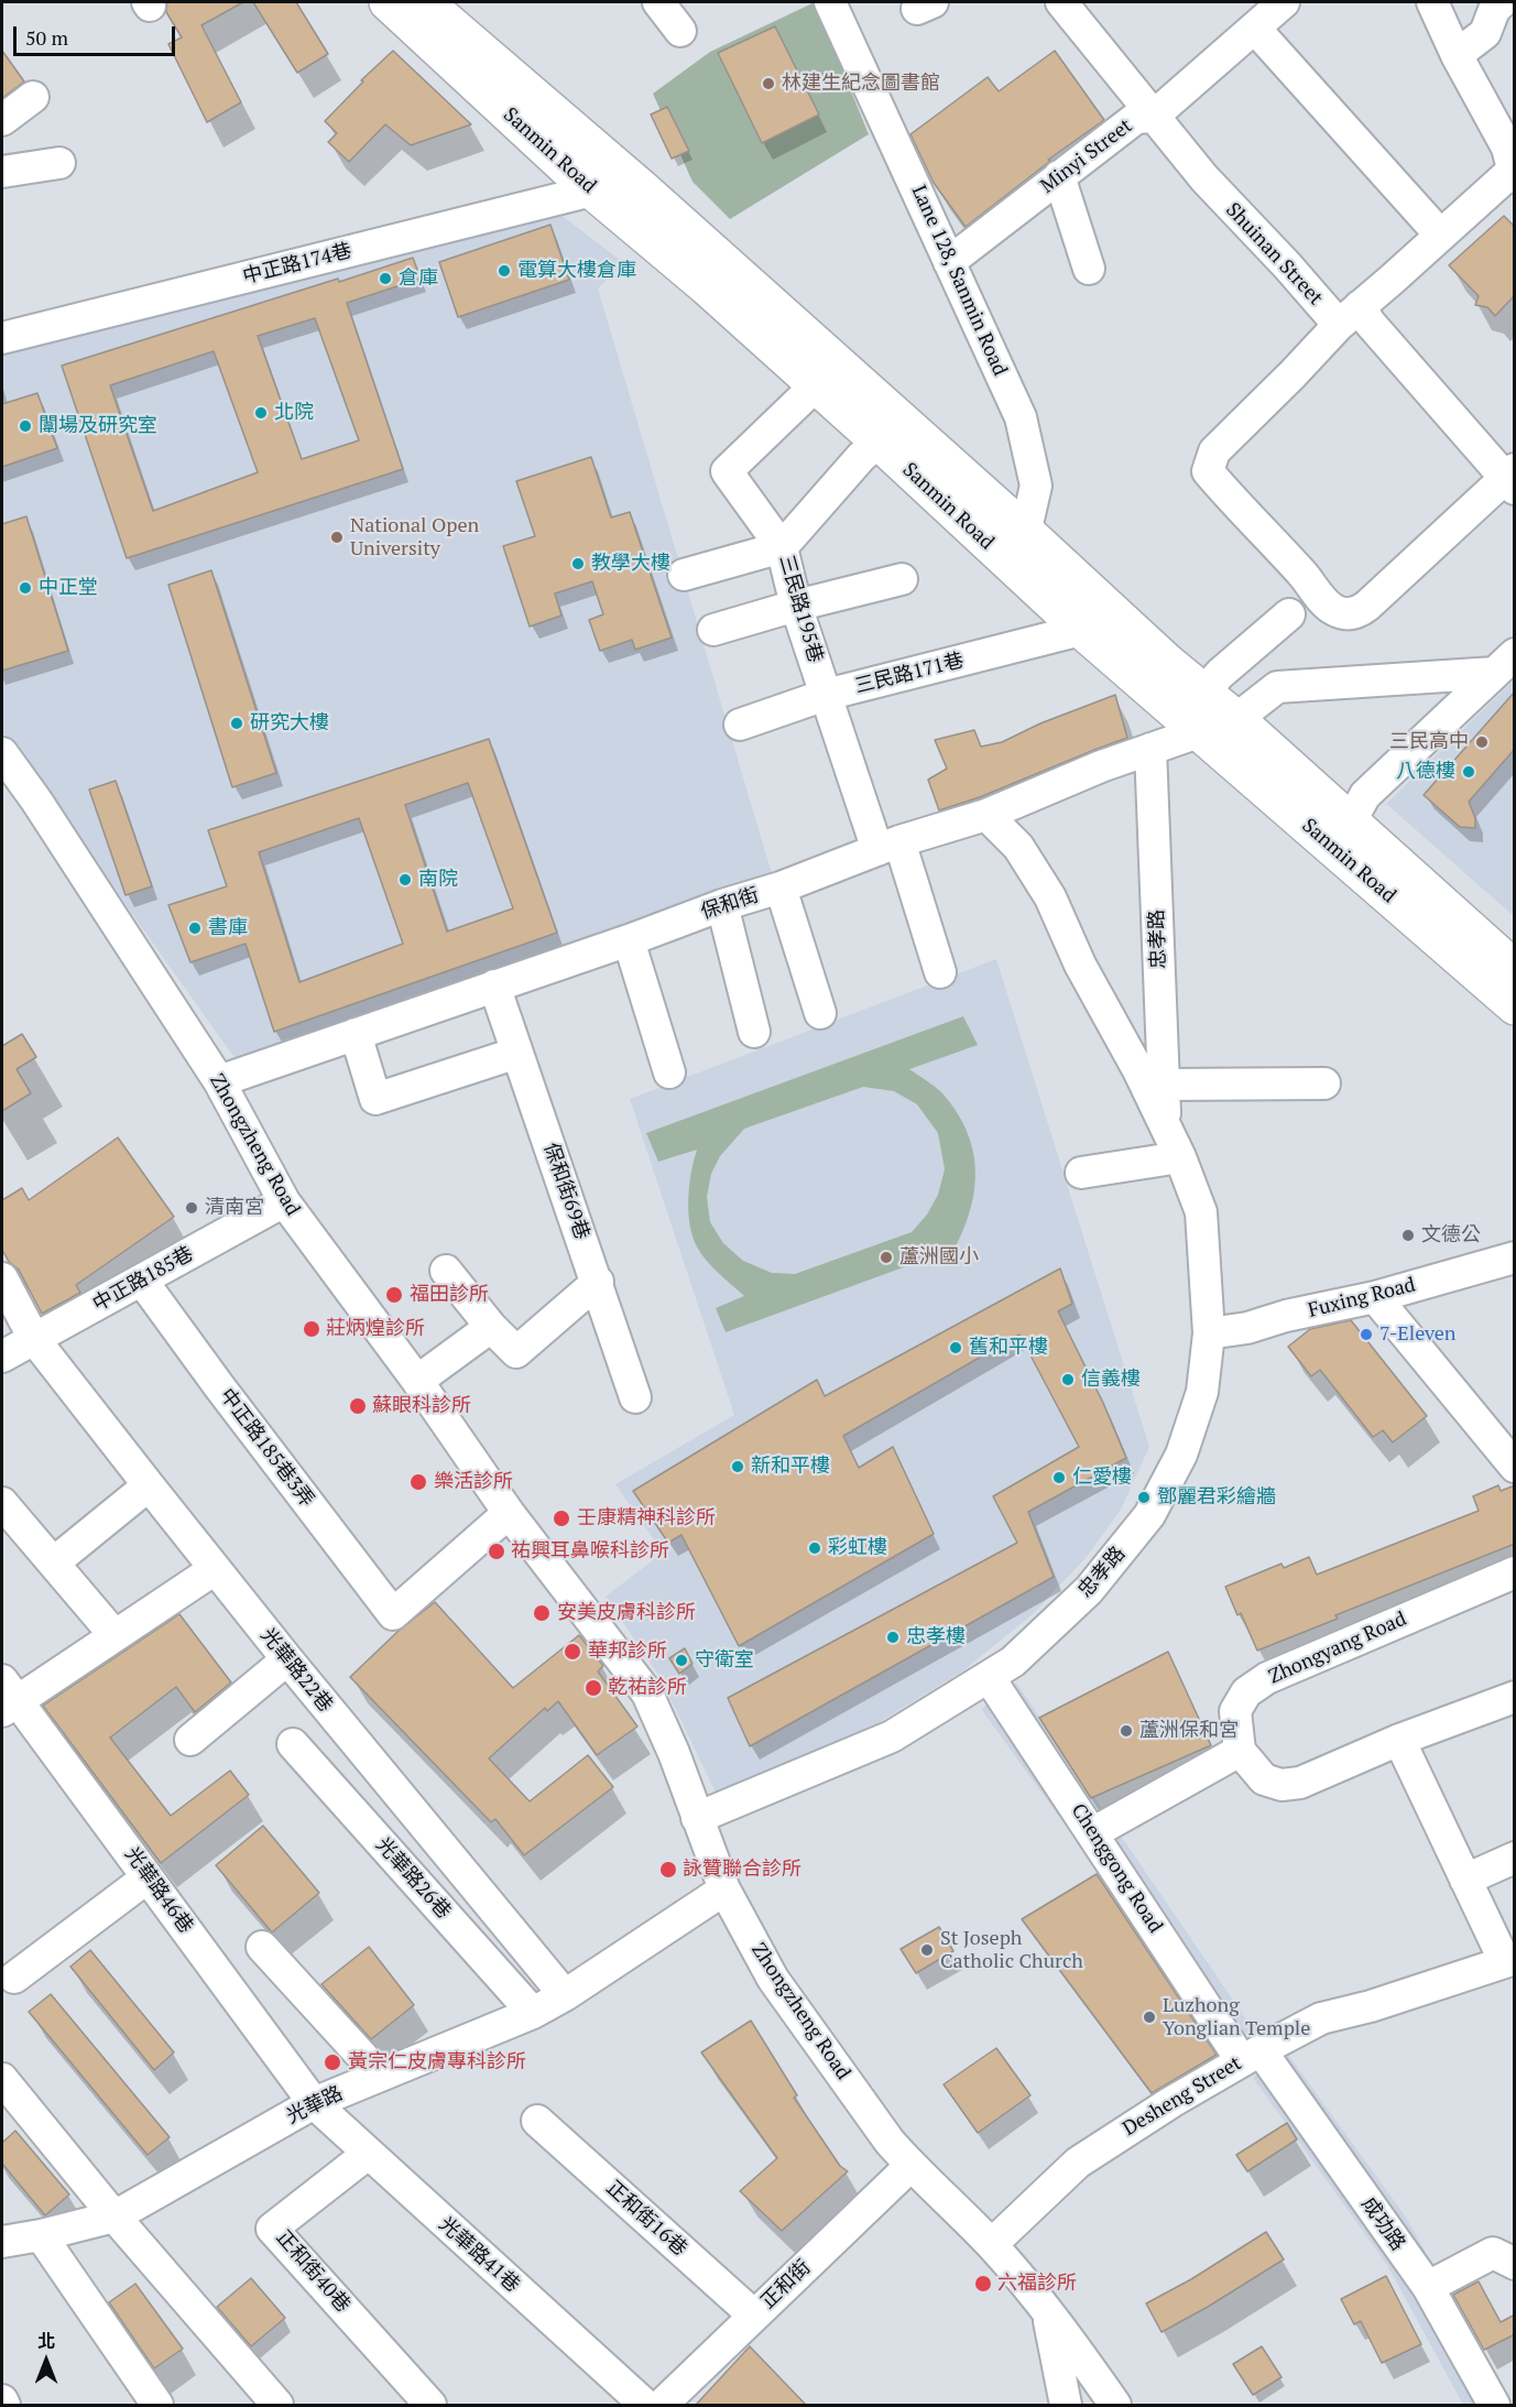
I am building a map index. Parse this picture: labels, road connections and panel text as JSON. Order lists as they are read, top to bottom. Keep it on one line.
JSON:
{"streets":{"main road":["Sanmin Road"],"street":["Minyi Street","Shuinan Street","中正路174巷","Lane 128, Sanmin Road","三民路195巷","三民路171巷","保和街","忠孝路","Zhongzheng Road","保和街69巷","中正路185巷","Fuxing Road","中正路185巷3弄","Zhongyang Road","光華路22巷","Chenggong Road","光華路26巷","光華路46巷","Desheng Street","光華路","正和街16巷","成功路","光華路41巷","正和街40巷","正和街"]},"crossings":[["Sanmin Road","中正路174巷"],["Sanmin Road","Lane 128, Sanmin Road"],["Sanmin Road","三民路195巷"],["Sanmin Road","三民路171巷"],["Sanmin Road","保和街"],["Minyi Street","Shuinan Street"],["Minyi Street","Lane 128, Sanmin Road"],["三民路195巷","三民路171巷"],["三民路195巷","保和街"],["保和街","忠孝路"],["保和街","Zhongzheng Road"],["保和街","保和街69巷"],["忠孝路","Zhongzheng Road"],["忠孝路","Fuxing Road"],["忠孝路","Chenggong Road"],["Zhongzheng Road","中正路185巷"],["Zhongzheng Road","中正路185巷3弄"],["Zhongzheng Road","Desheng Street"],["Zhongzheng Road","光華路"],["Zhongzheng Road","正和街"],["中正路185巷","中正路185巷3弄"],["中正路185巷","光華路22巷"],["光華路22巷","光華路"],["Chenggong Road","Desheng Street"],["Chenggong Road","成功路"],["光華路26巷","光華路"],["光華路46巷","光華路"],["光華路46巷","光華路41巷"],["Desheng Street","成功路"],["光華路","光華路41巷"],["正和街16巷","正和街"],["光華路41巷","正和街40巷"]],"places":["林建生紀念圖書館","電算大樓倉庫","倉庫","北院","闈場及研究室","National Open University","教學大樓","中正堂","研究大樓","三民高中","八德樓","南院","書庫","清南宮","文德公","蘆洲國小","福田診所","莊炳煌診所","7-Eleven","舊和平樓","信義樓","蘇眼科診所","新和平樓","仁愛樓","樂活診所","鄧麗君彩繪牆","壬康精神科診所","彩虹樓","祐興耳鼻喉科診所","安美皮膚科診所","忠孝樓","華邦診所","守衛室","乾祐診所","蘆洲保和宮","詠贊聯合診所","St Joseph Catholic Church","Luzhong Yonglian Temple","黃宗仁皮膚專科診所","六福診所"],"scale_bar":"50 m","north":"top"}
